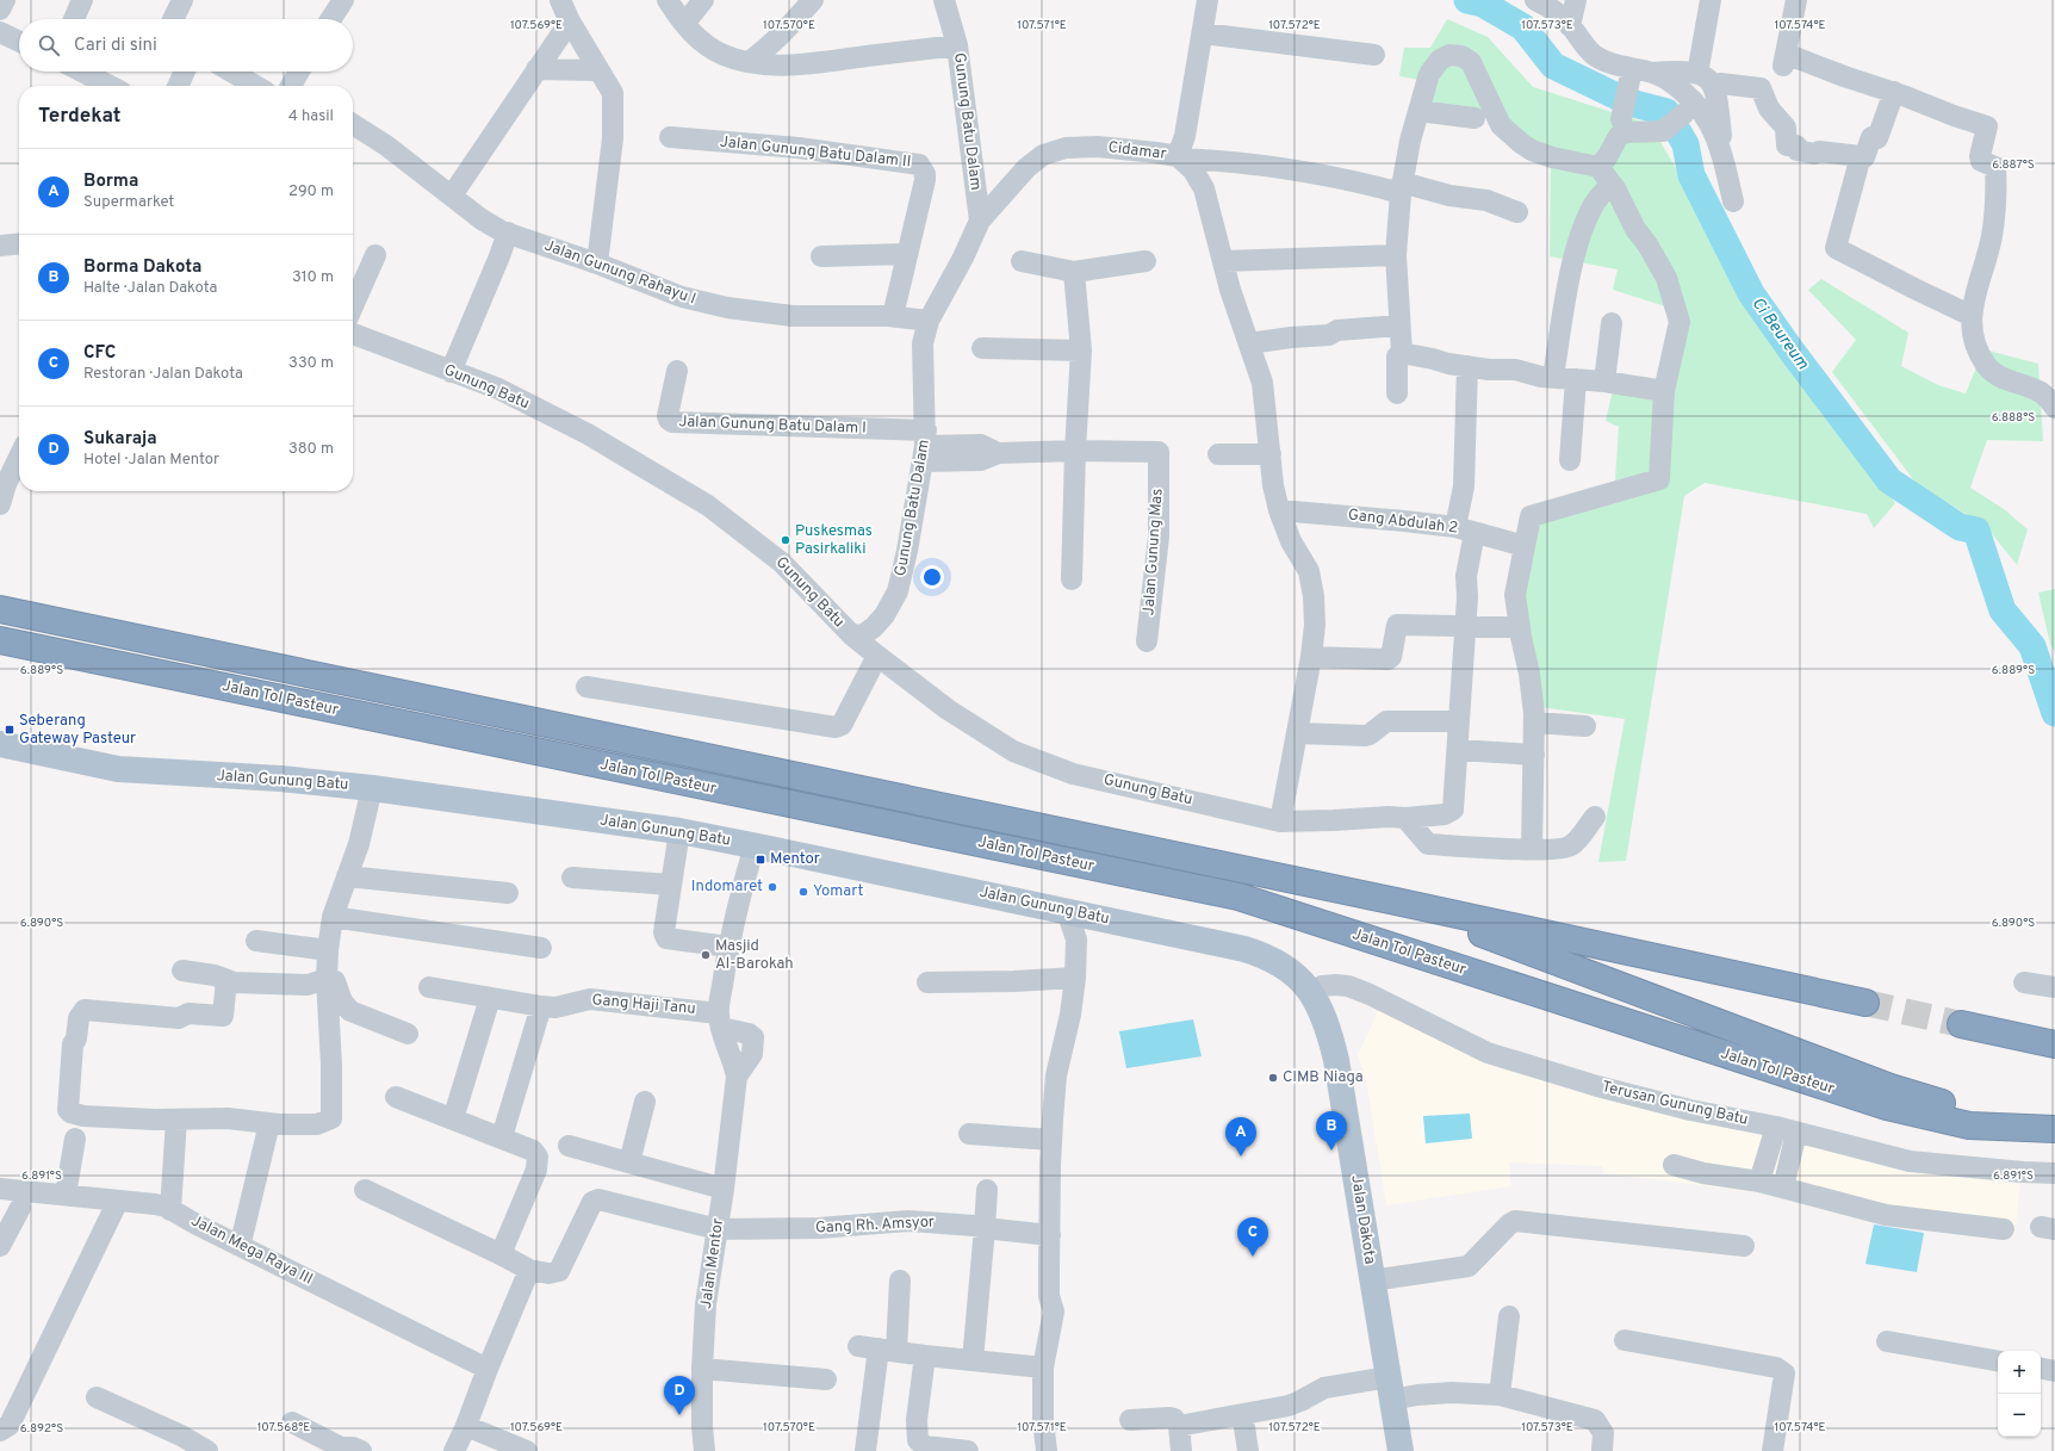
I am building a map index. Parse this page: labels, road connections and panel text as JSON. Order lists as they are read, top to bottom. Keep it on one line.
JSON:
{"streets":{"highway":["Jalan Tol Pasteur"],"main road":["Jalan Gunung Batu","Jalan Dakota"],"street":["Gunung Batu Dalam","Cidamar","Jalan Gunung Batu Dalam II","Jalan Gunung Rahayu I","Gunung Batu","Jalan Gunung Batu Dalam I","Gang Abdulah 2","Jalan Gunung Mas","Gang Haji Tanu","Terusan Gunung Batu","Gang Rh. Amsyor","Jalan Mega Raya III","Jalan Mentor"]},"crossings":[["Gunung Batu Dalam","Cidamar"],["Gunung Batu Dalam","Jalan Gunung Rahayu I"],["Gunung Batu Dalam","Gunung Batu"],["Gunung Batu Dalam","Jalan Gunung Batu Dalam I"],["Gunung Batu Dalam","Jalan Gunung Mas"],["Cidamar","Gunung Batu"],["Cidamar","Gang Abdulah 2"],["Jalan Gunung Batu Dalam II","Jalan Gunung Rahayu I"],["Gunung Batu","Gang Abdulah 2"],["Jalan Gunung Batu Dalam I","Jalan Gunung Mas"],["Jalan Gunung Batu","Terusan Gunung Batu"],["Jalan Gunung Batu","Jalan Dakota"],["Jalan Gunung Batu","Jalan Mentor"],["Gang Haji Tanu","Jalan Mentor"],["Terusan Gunung Batu","Jalan Dakota"],["Gang Rh. Amsyor","Jalan Mentor"]],"water":["Ci Beureum"],"places":{"other":["Puskesmas Pasirkaliki","Indomaret","Yomart","Masjid Al-Barokah","CIMB Niaga"],"transit":["Seberang Gateway Pasteur","Mentor"]},"page":{"search":"Cari di sini","heading":["Terdekat","4 hasil"],"list":[{"mark":"A","name":"Borma","note":"Supermarket","value":"290 m"},{"mark":"B","name":"Borma Dakota","note":"Halte · Jalan Dakota","value":"310 m"},{"mark":"C","name":"CFC","note":"Restoran · Jalan Dakota","value":"330 m"},{"mark":"D","name":"Sukaraja","note":"Hotel · Jalan Mentor","value":"380 m"}],"pins":["B","A","C","D"],"map_buttons":["+","−"]},"coordinates":["107.569°E","107.570°E","107.571°E","107.572°E","107.573°E","107.574°E","6.887°S","6.888°S","6.889°S","6.890°S","6.891°S","107.568°E","6.892°S"]}
